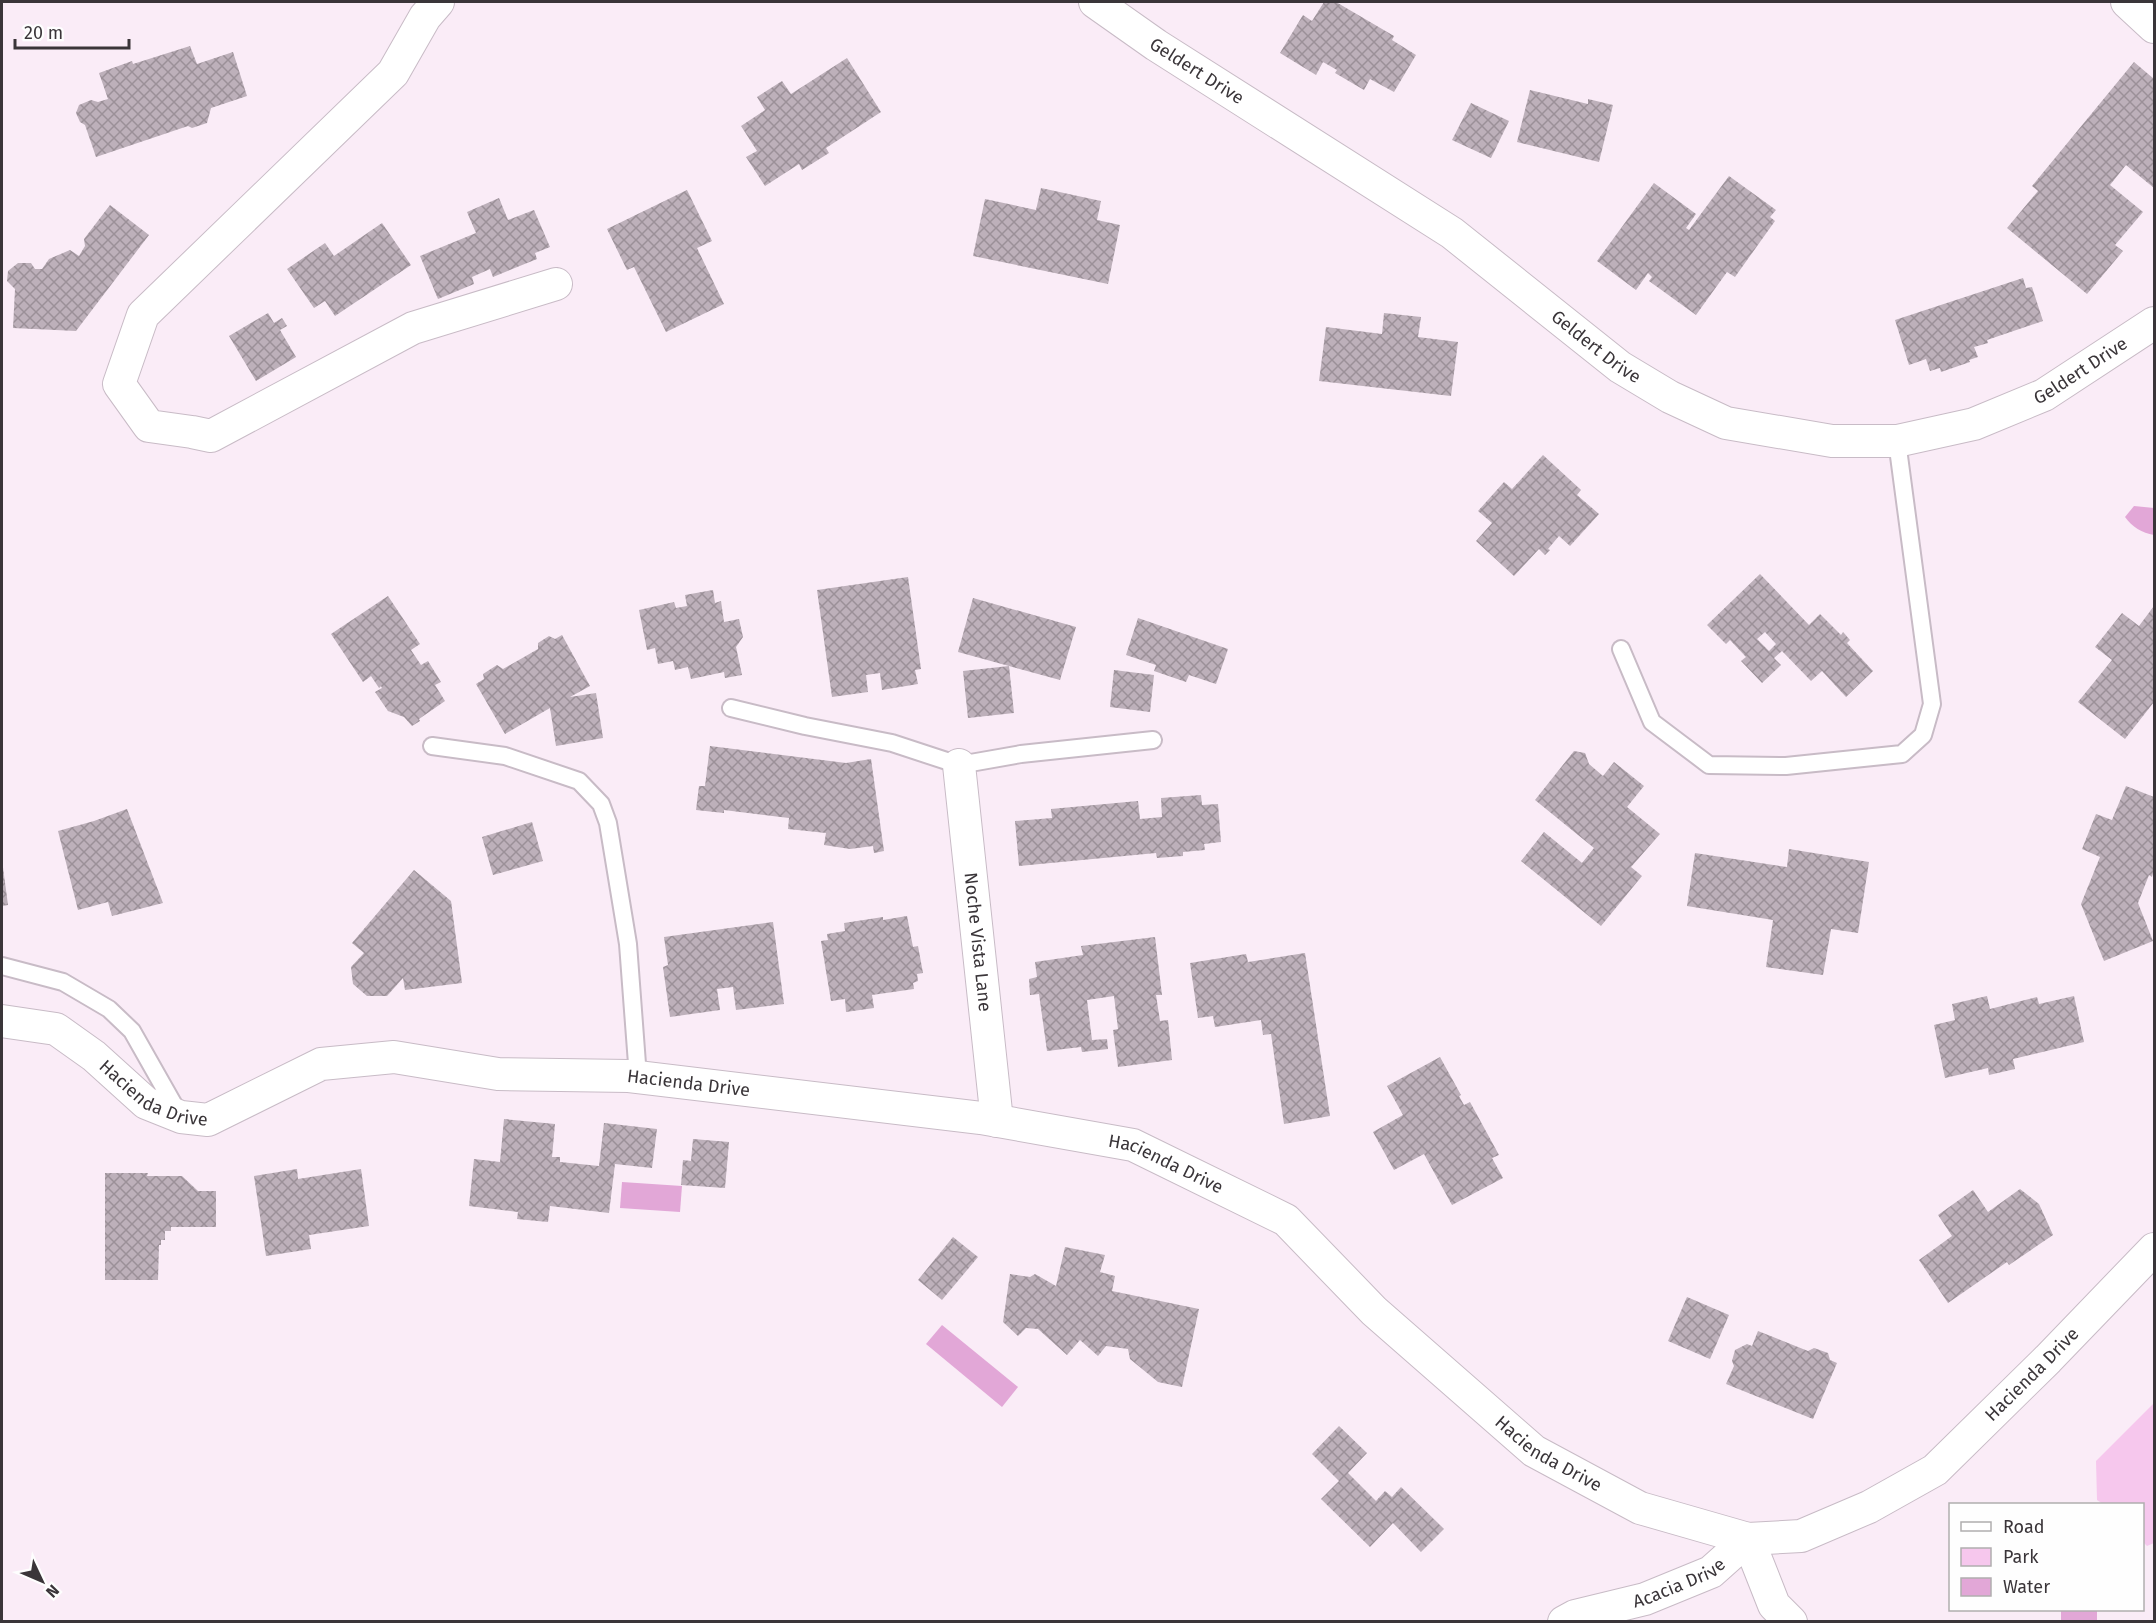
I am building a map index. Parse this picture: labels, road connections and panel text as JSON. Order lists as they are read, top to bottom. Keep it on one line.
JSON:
{"streets":{"street":["Geldert Drive","Noche Vista Lane","Hacienda Drive","Acacia Drive"]},"crossings":[["Noche Vista Lane","Hacienda Drive"],["Hacienda Drive","Acacia Drive"]],"legend":["Road","Park","Water"],"scale_bar":"20 m","north":"bottom right"}
